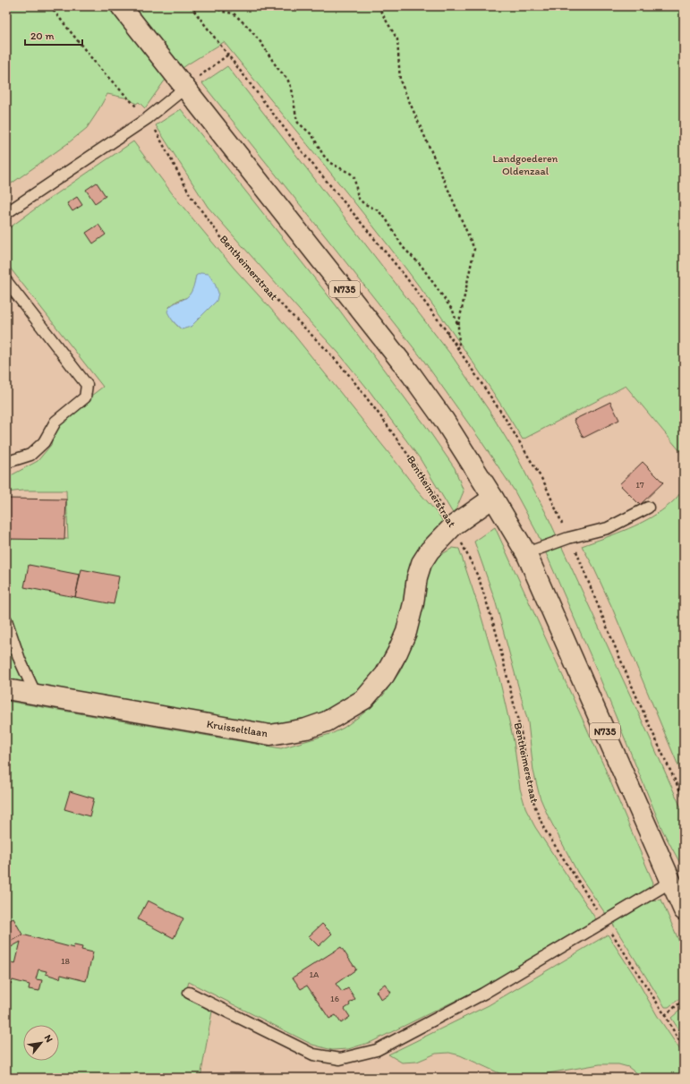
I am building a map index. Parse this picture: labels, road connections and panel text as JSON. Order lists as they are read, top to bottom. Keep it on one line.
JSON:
{"streets":{"main road":["N735","Kruisseltlaan"],"path":["Bentheimerstraat"]},"crossings":[["Bentheimerstraat","Kruisseltlaan"],["N735","Kruisseltlaan"]],"parks":["Landgoederen Oldenzaal"],"house_numbers":["17","18","1A","16"],"scale_bar":"20 m","north":"top right"}
